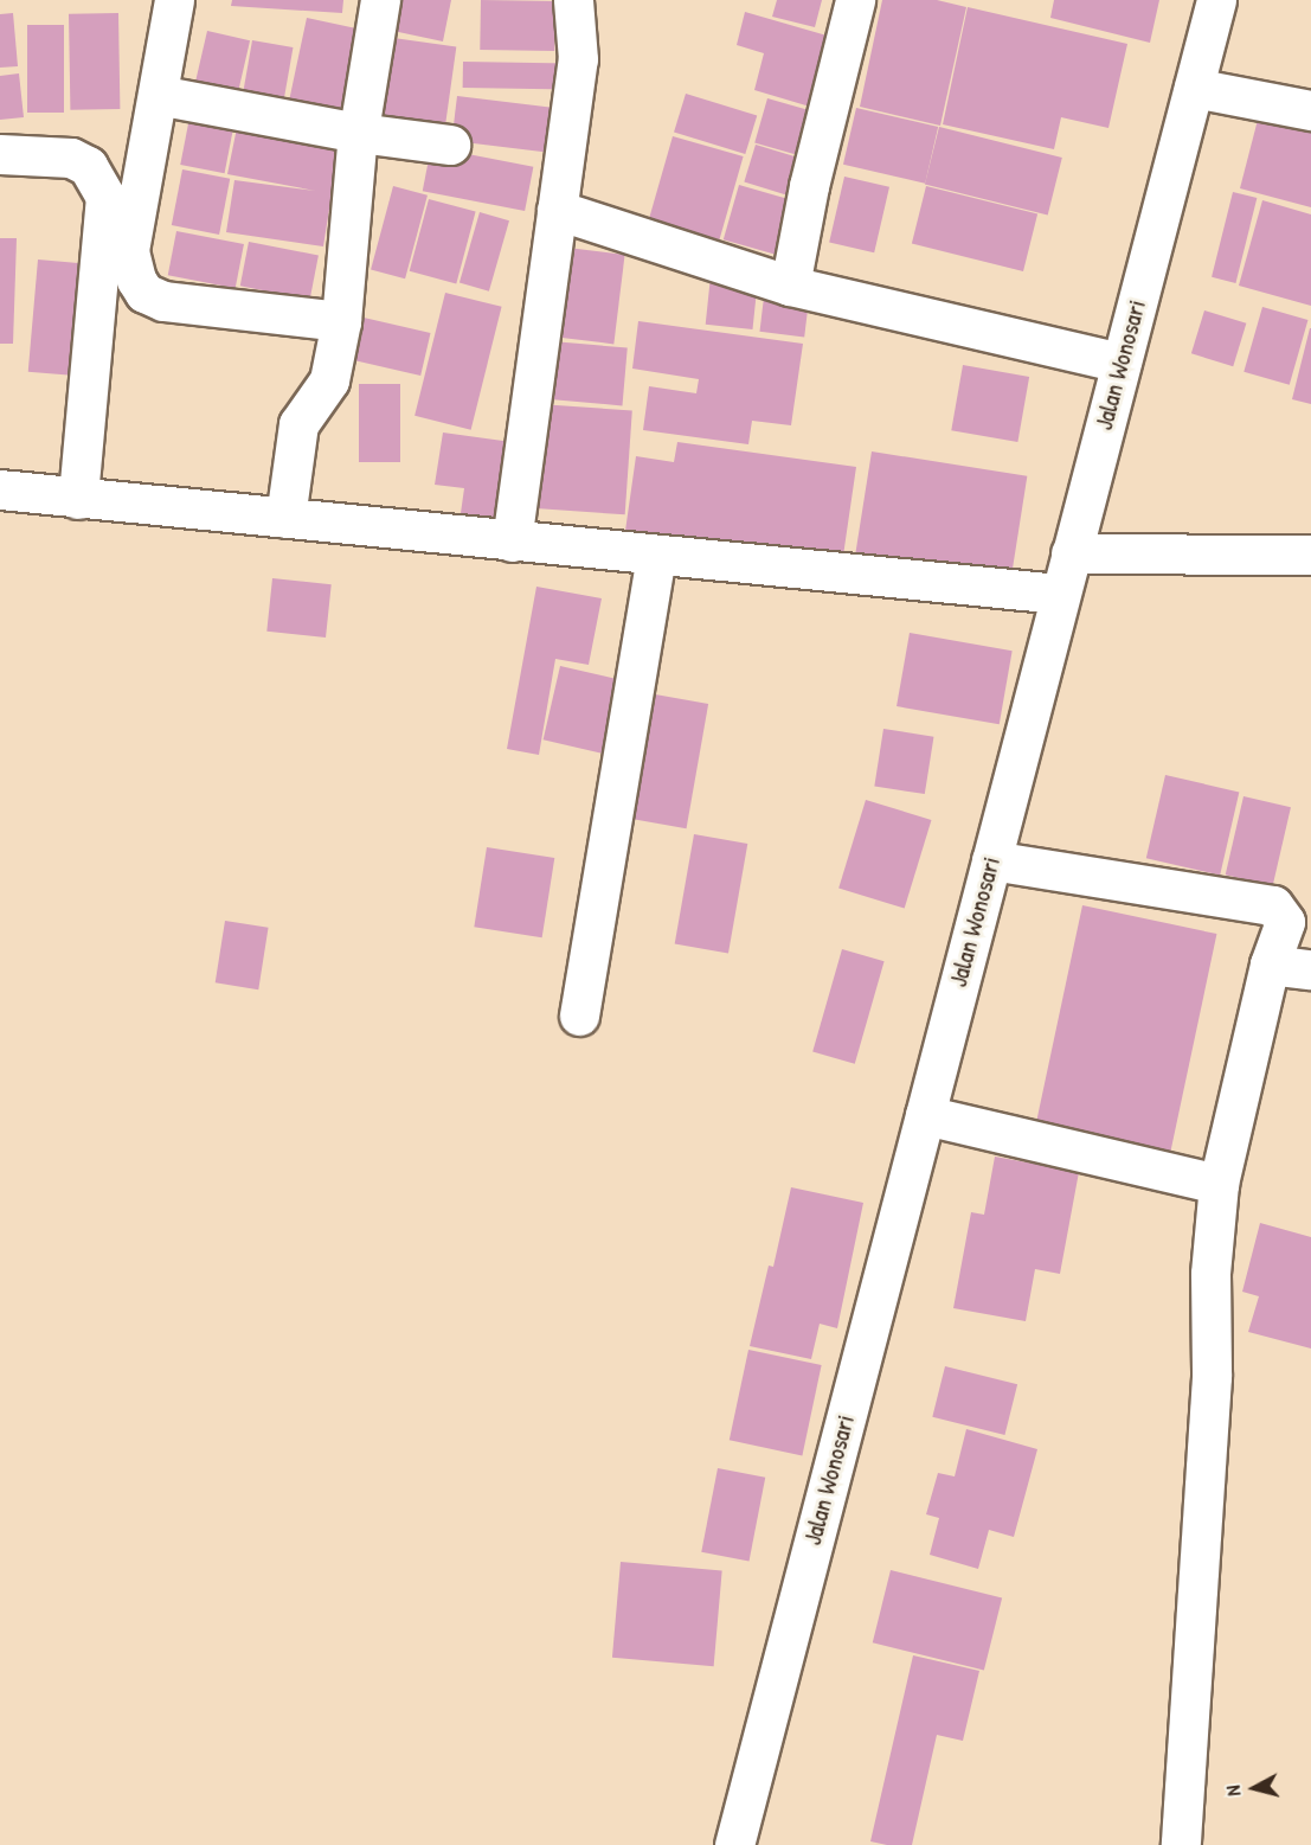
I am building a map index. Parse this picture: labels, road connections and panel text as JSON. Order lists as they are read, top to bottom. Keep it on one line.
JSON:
{"streets":{"main road":["Jalan Wonosari"]},"north":"left"}
